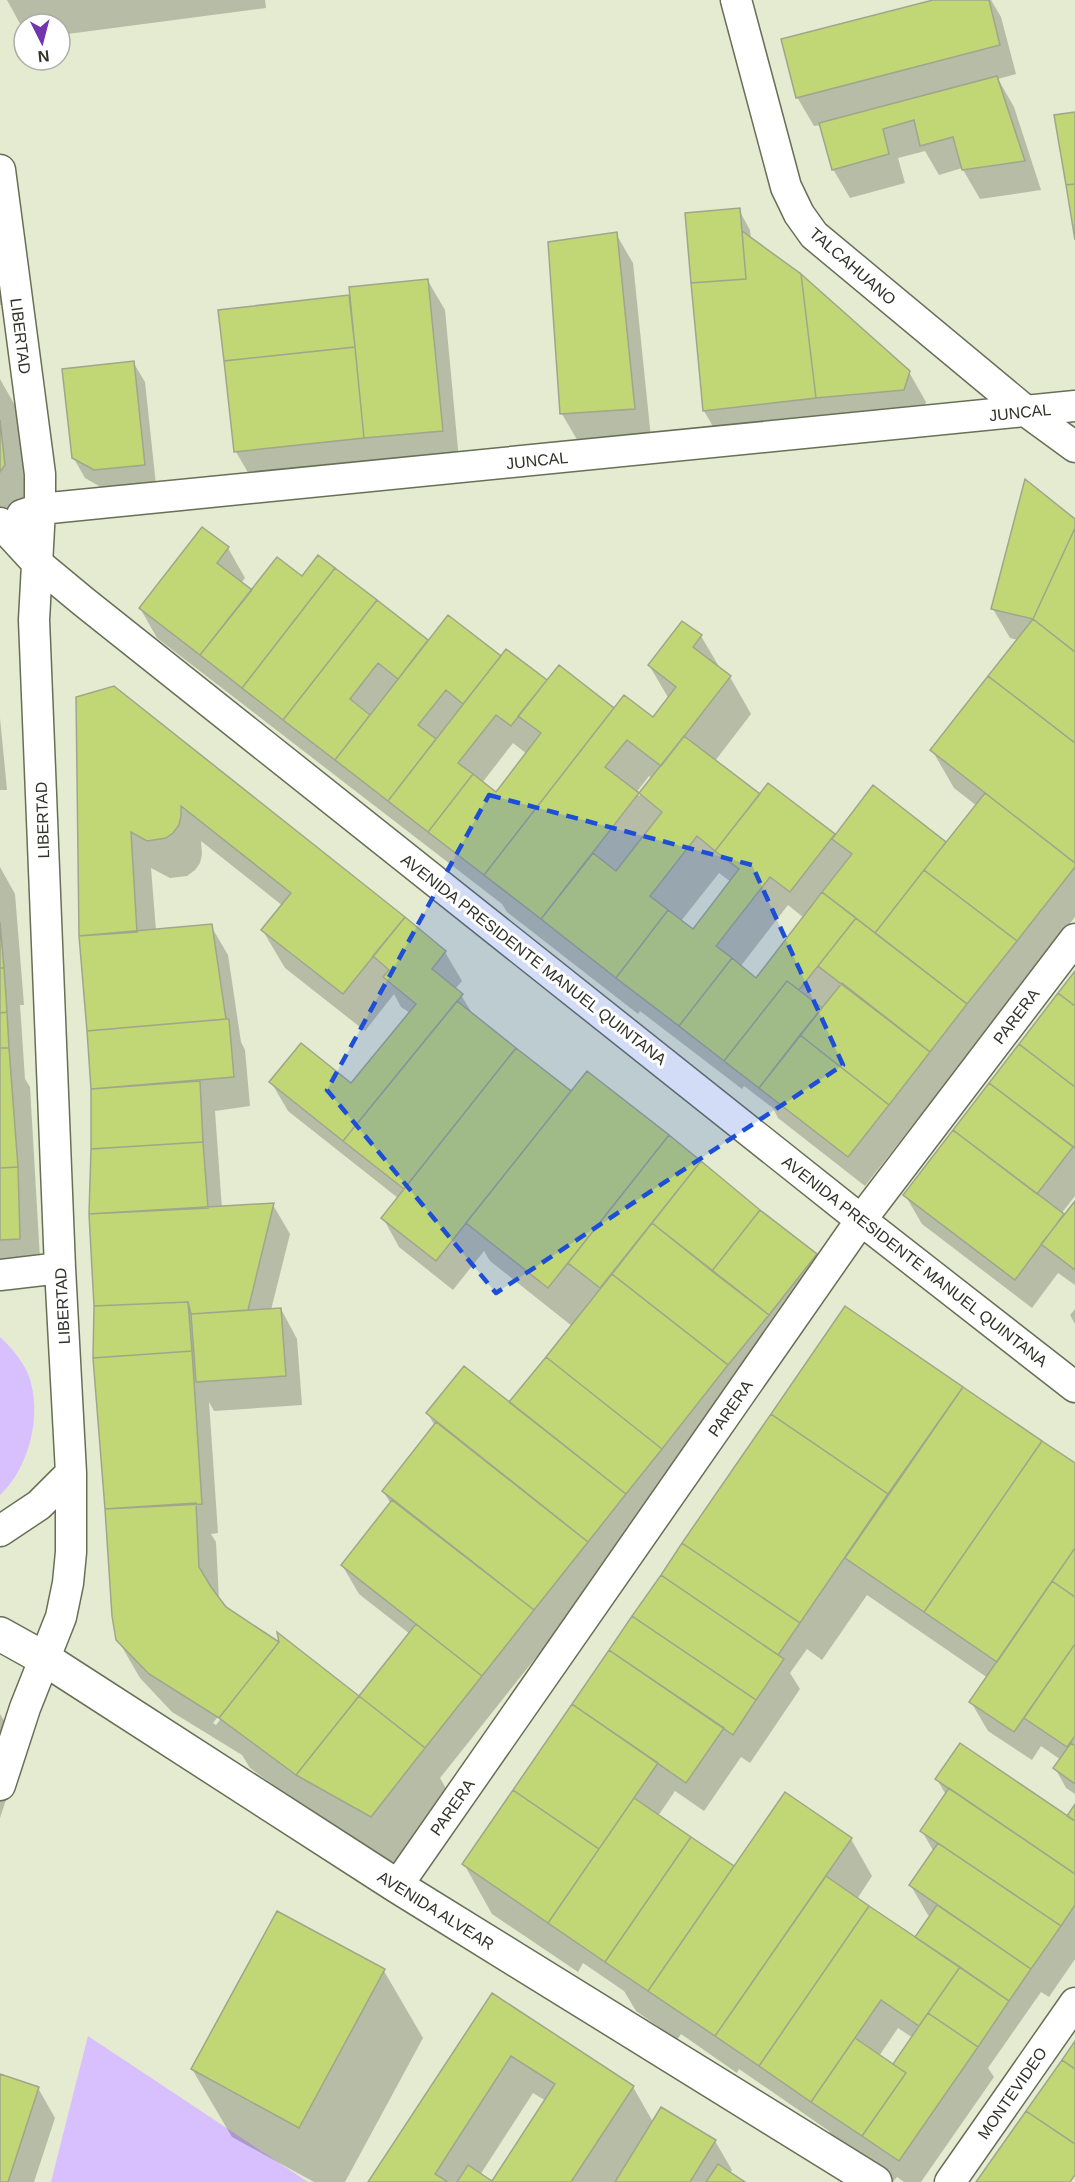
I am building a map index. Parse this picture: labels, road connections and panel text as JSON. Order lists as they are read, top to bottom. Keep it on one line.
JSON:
{"streets":{"street":["TALCAHUANO","LIBERTAD","JUNCAL","AVENIDA PRESIDENTE MANUEL QUINTANA","PARERA","AVENIDA ALVEAR","MONTEVIDEO"]},"crossings":[["TALCAHUANO","JUNCAL"],["LIBERTAD","JUNCAL"],["LIBERTAD","AVENIDA PRESIDENTE MANUEL QUINTANA"],["LIBERTAD","AVENIDA ALVEAR"],["JUNCAL","AVENIDA PRESIDENTE MANUEL QUINTANA"],["AVENIDA PRESIDENTE MANUEL QUINTANA","PARERA"],["PARERA","AVENIDA ALVEAR"]],"north":"bottom"}
